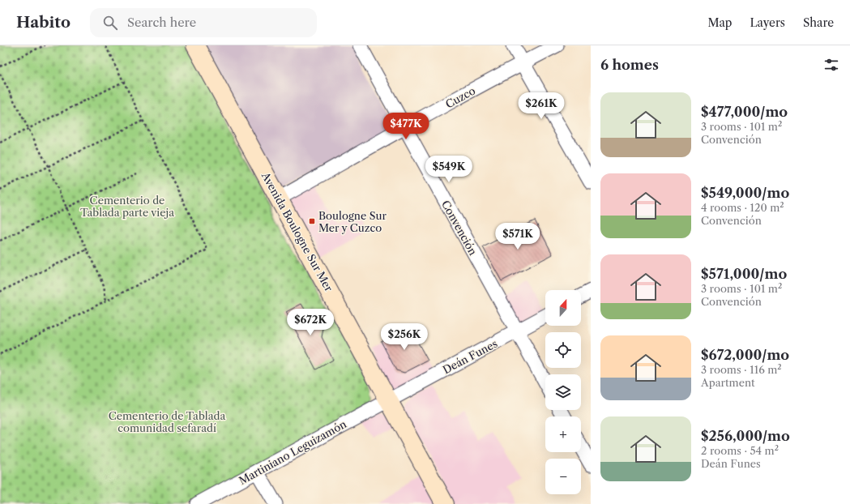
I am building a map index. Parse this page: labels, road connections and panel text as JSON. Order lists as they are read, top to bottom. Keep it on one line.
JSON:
{"streets":{"main road":["Avenida Boulogne Sur Mer"],"street":["Cuzco","Convención","Deán Funes","Martiniano Leguizamón"]},"crossings":[["Cuzco","Convención"],["Cuzco","Avenida Boulogne Sur Mer"],["Convención","Deán Funes"],["Avenida Boulogne Sur Mer","Deán Funes"],["Avenida Boulogne Sur Mer","Martiniano Leguizamón"],["Deán Funes","Martiniano Leguizamón"]],"parks":["Cementerio de Tablada parte vieja","Cementerio de Tablada comunidad sefaradí"],"places":{"transit":["Boulogne Sur Mer y Cuzco"]},"north":"top","page":{"header":"Habito","search":"Search here","nav":["Map","Layers","Share"],"heading":"6 homes","list":[{"name":"$477,000/mo","note":"3 rooms · 101 m² · Convención"},{"name":"$549,000/mo","note":"4 rooms · 120 m² · Convención"},{"name":"$571,000/mo","note":"3 rooms · 101 m² · Convención"},{"name":"$672,000/mo","note":"3 rooms · 116 m² · Apartment"},{"name":"$256,000/mo","note":"2 rooms · 54 m² · Deán Funes"}],"price":["$261K","$477K","$549K","$571K","$672K","$256K"],"map_buttons":["+","−"]}}
